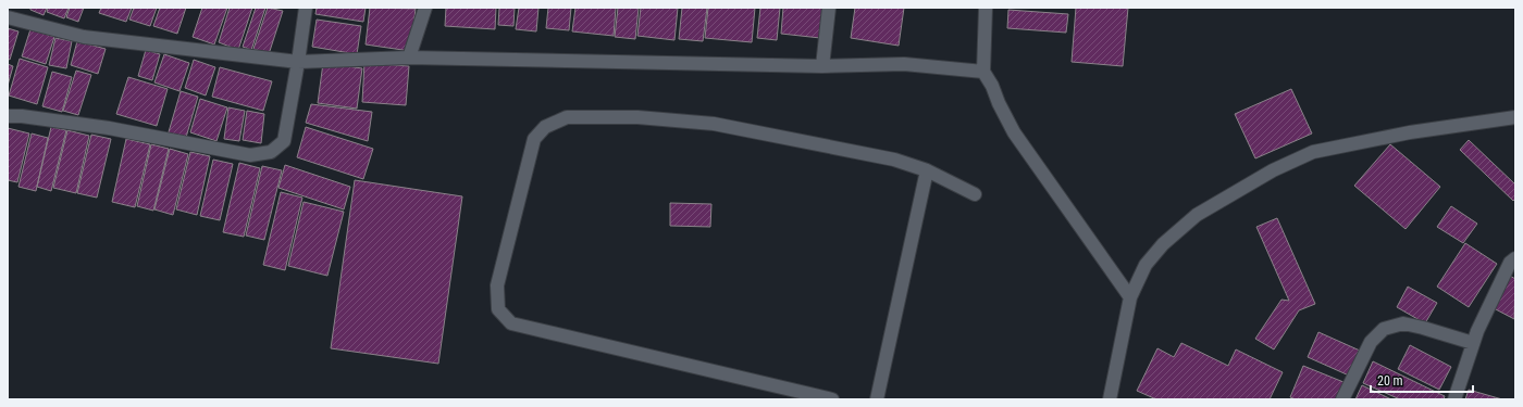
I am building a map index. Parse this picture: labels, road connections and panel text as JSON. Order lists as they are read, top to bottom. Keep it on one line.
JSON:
{"scale_bar":"20 m"}
